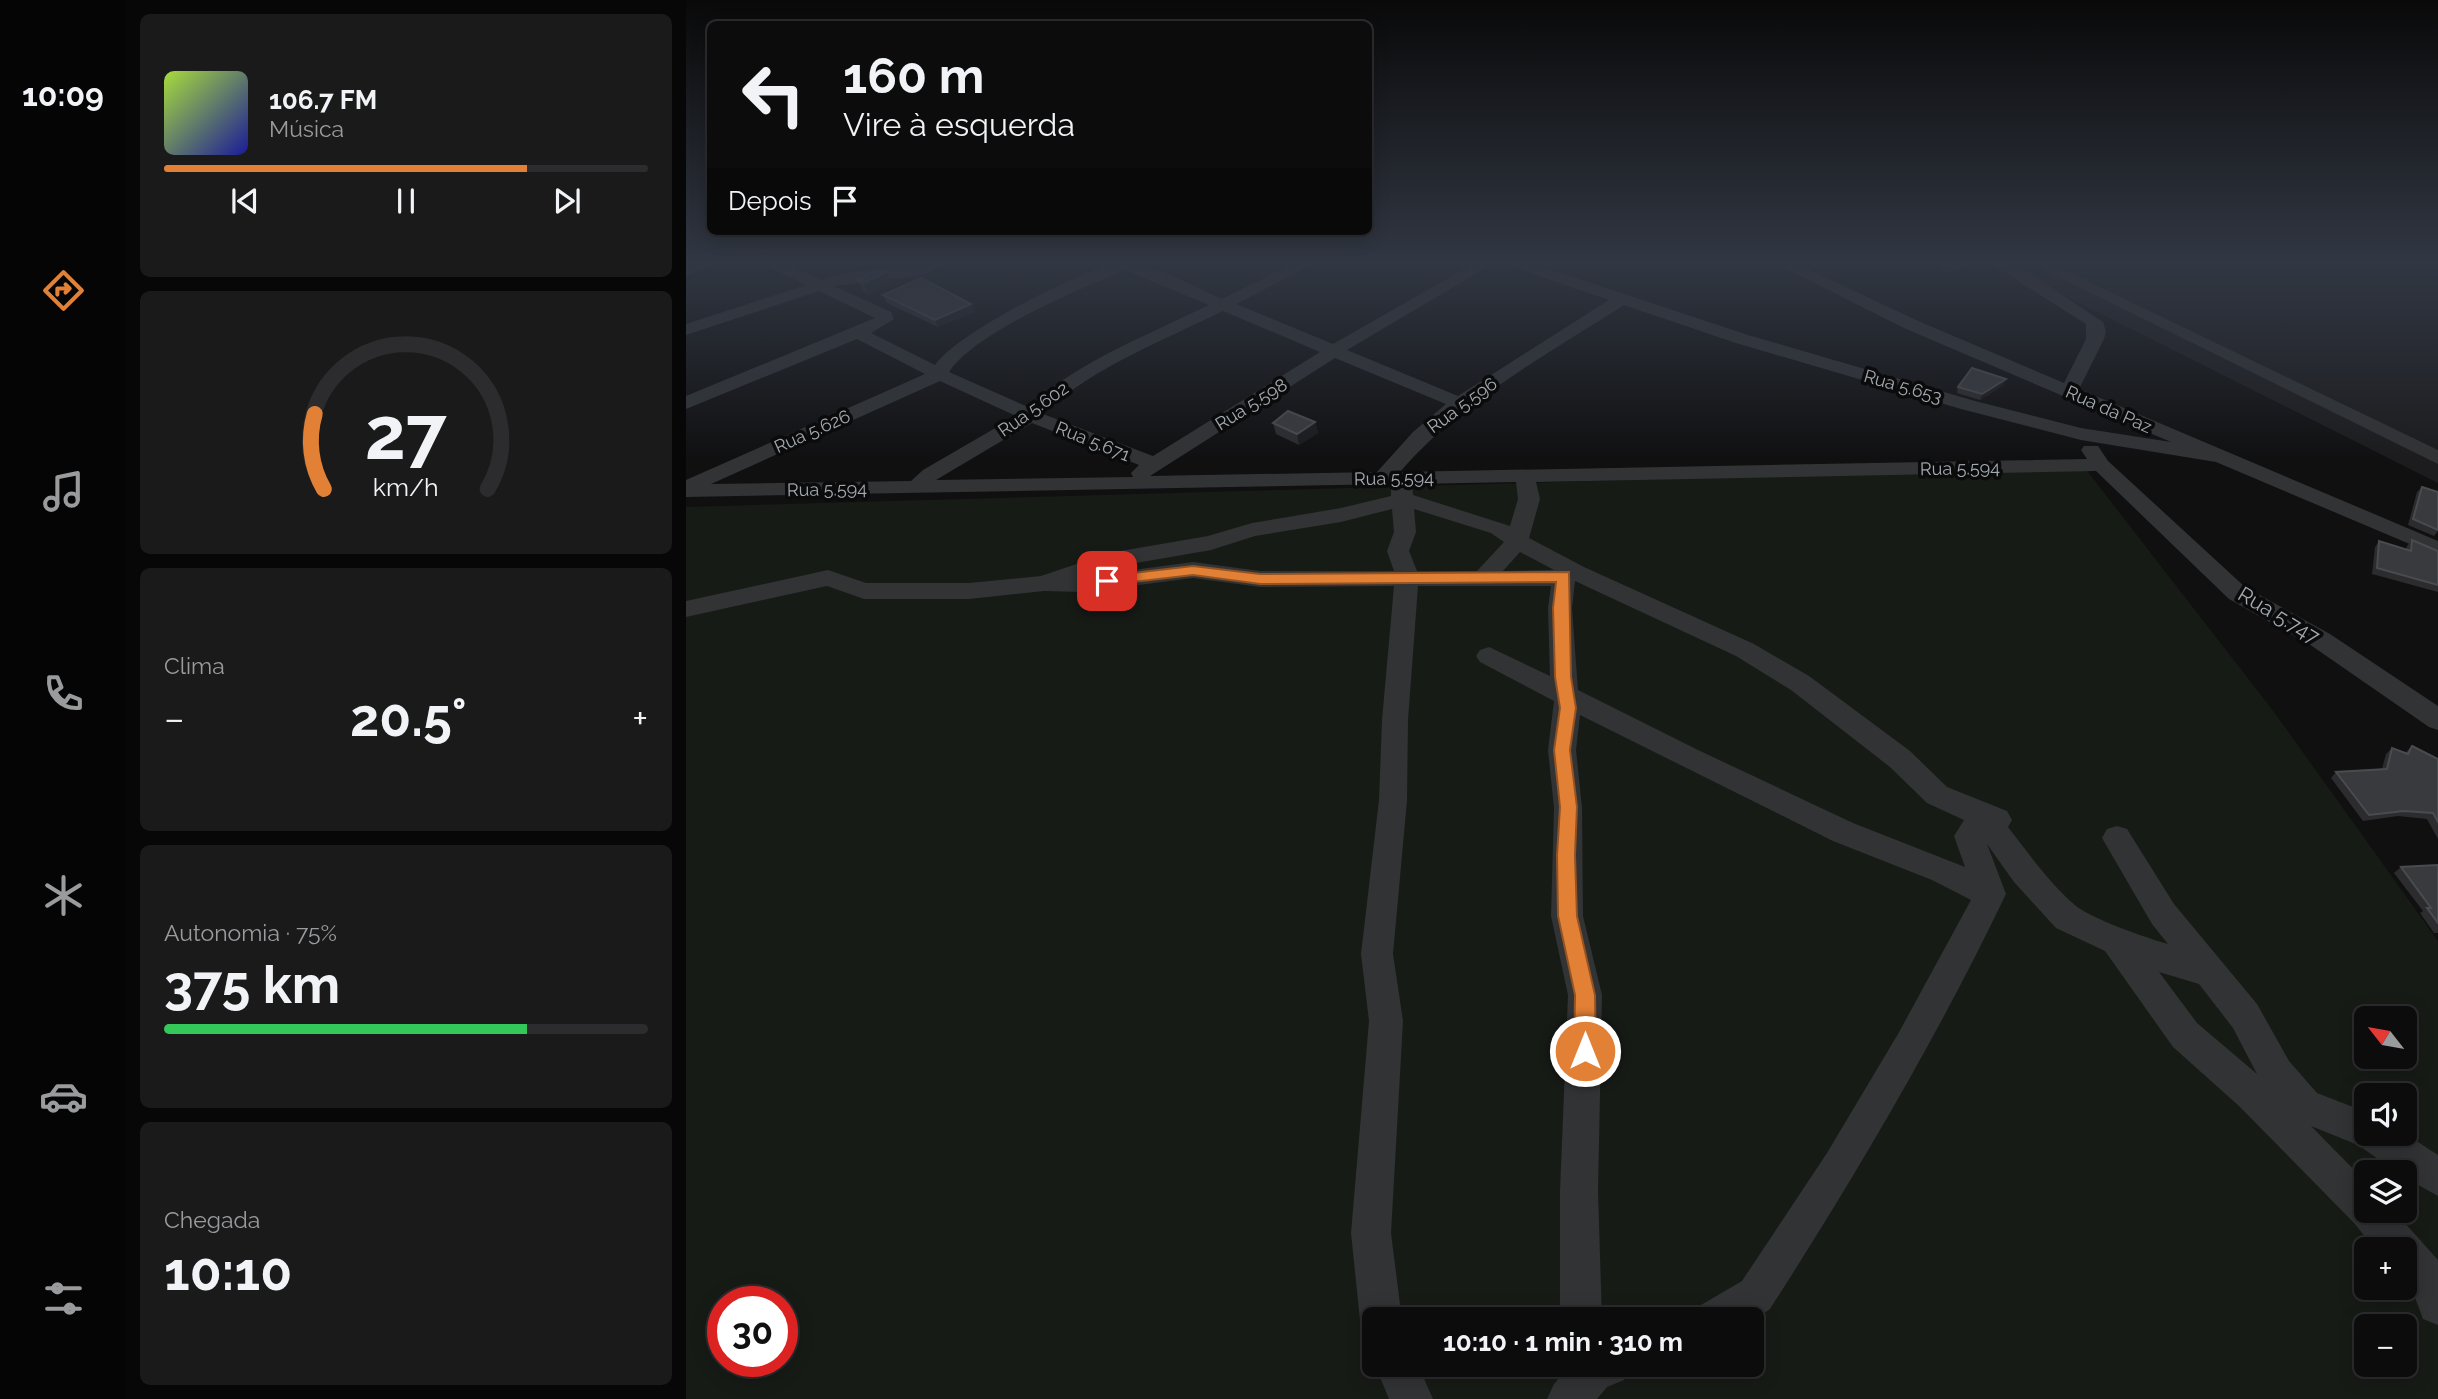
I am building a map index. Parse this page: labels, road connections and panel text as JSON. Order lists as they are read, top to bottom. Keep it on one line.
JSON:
{"streets":{"street":["Rua 5.653","Rua 5.598","Rua 5.596","Rua 5.602","Rua da Paz","Rua 5.626","Rua 5.671","Rua 5.594","Rua 5.747"]},"crossings":[["Rua 5.653","Rua da Paz"],["Rua 5.653","Rua 5.747"],["Rua 5.598","Rua 5.671"],["Rua 5.598","Rua 5.594"],["Rua 5.596","Rua 5.594"],["Rua 5.602","Rua 5.671"],["Rua 5.602","Rua 5.594"],["Rua 5.626","Rua 5.671"],["Rua 5.626","Rua 5.594"],["Rua 5.594","Rua 5.747"]],"north":"top left","page":{"tabs":"10:09","turn":["160 m","Vire à esquerda"],"song":["106.7 FM","Música"],"then":"Depois","tile":["Clima",["Autonomia · 75%","375 km"],["Chegada","10:10"]],"heat":["−","20.5°","+"],"map_buttons":["+","−"],"limit":"30","trip":"10:10 · 1 min · 310 m","gauge":["27","km/h"]}}
